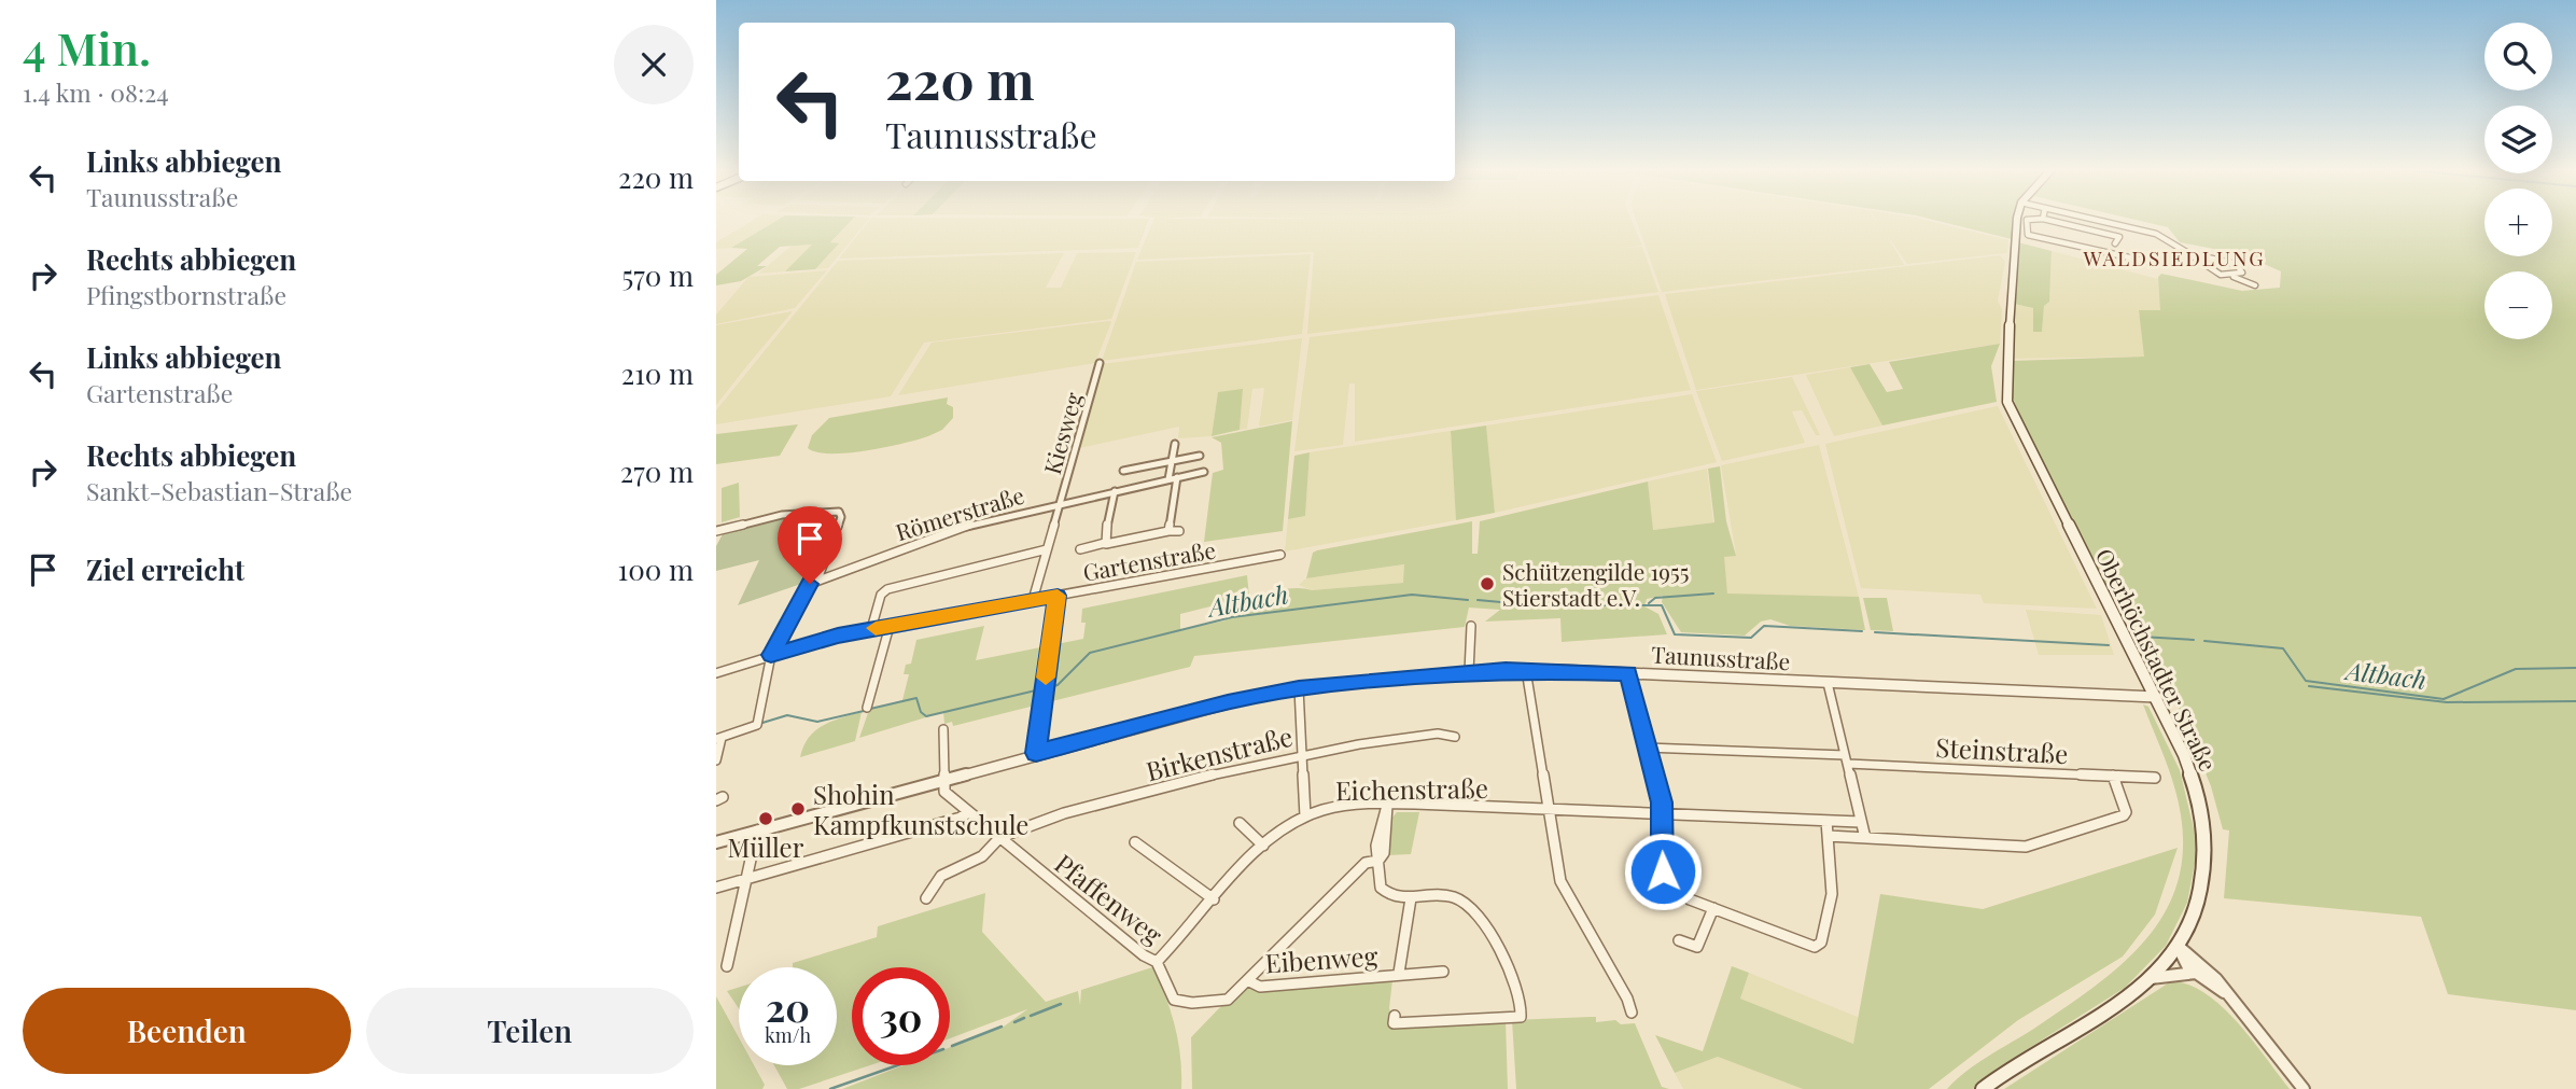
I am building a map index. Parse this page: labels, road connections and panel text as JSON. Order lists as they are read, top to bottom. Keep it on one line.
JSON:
{"streets":{"main road":["Oberhöchstadter Straße"],"street":["Kiesweg","Römerstraße","Gartenstraße","Taunusstraße","Steinstraße","Birkenstraße","Eichenstraße","Pfaffenweg","Eibenweg"]},"crossings":[["Kiesweg","Römerstraße"],["Kiesweg","Gartenstraße"],["Taunusstraße","Oberhöchstadter Straße"],["Taunusstraße","Pfaffenweg"],["Birkenstraße","Pfaffenweg"],["Eichenstraße","Pfaffenweg"],["Pfaffenweg","Eibenweg"]],"districts":["WALDSIEDLUNG"],"water":["Altbach"],"places":["Schützengilde 1955 Stierstadt e.V.","Shohin Kampfkunstschule","Müller"],"page":{"heading":["4 Min.","1.4 km · 08:24"],"map_buttons":["+","−"],"turn":["220 m","Taunusstraße"],"list":[{"name":"Links abbiegen","note":"Taunusstraße","value":"220 m"},{"name":"Rechts abbiegen","note":"Pfingstbornstraße","value":"570 m"},{"name":"Links abbiegen","note":"Gartenstraße","value":"210 m"},{"name":"Rechts abbiegen","note":"Sankt-Sebastian-Straße","value":"270 m"},{"name":"Ziel erreicht","value":"100 m"}],"speed":"20 km/h","limit":"30","buttons":["Beenden","Teilen"]}}
